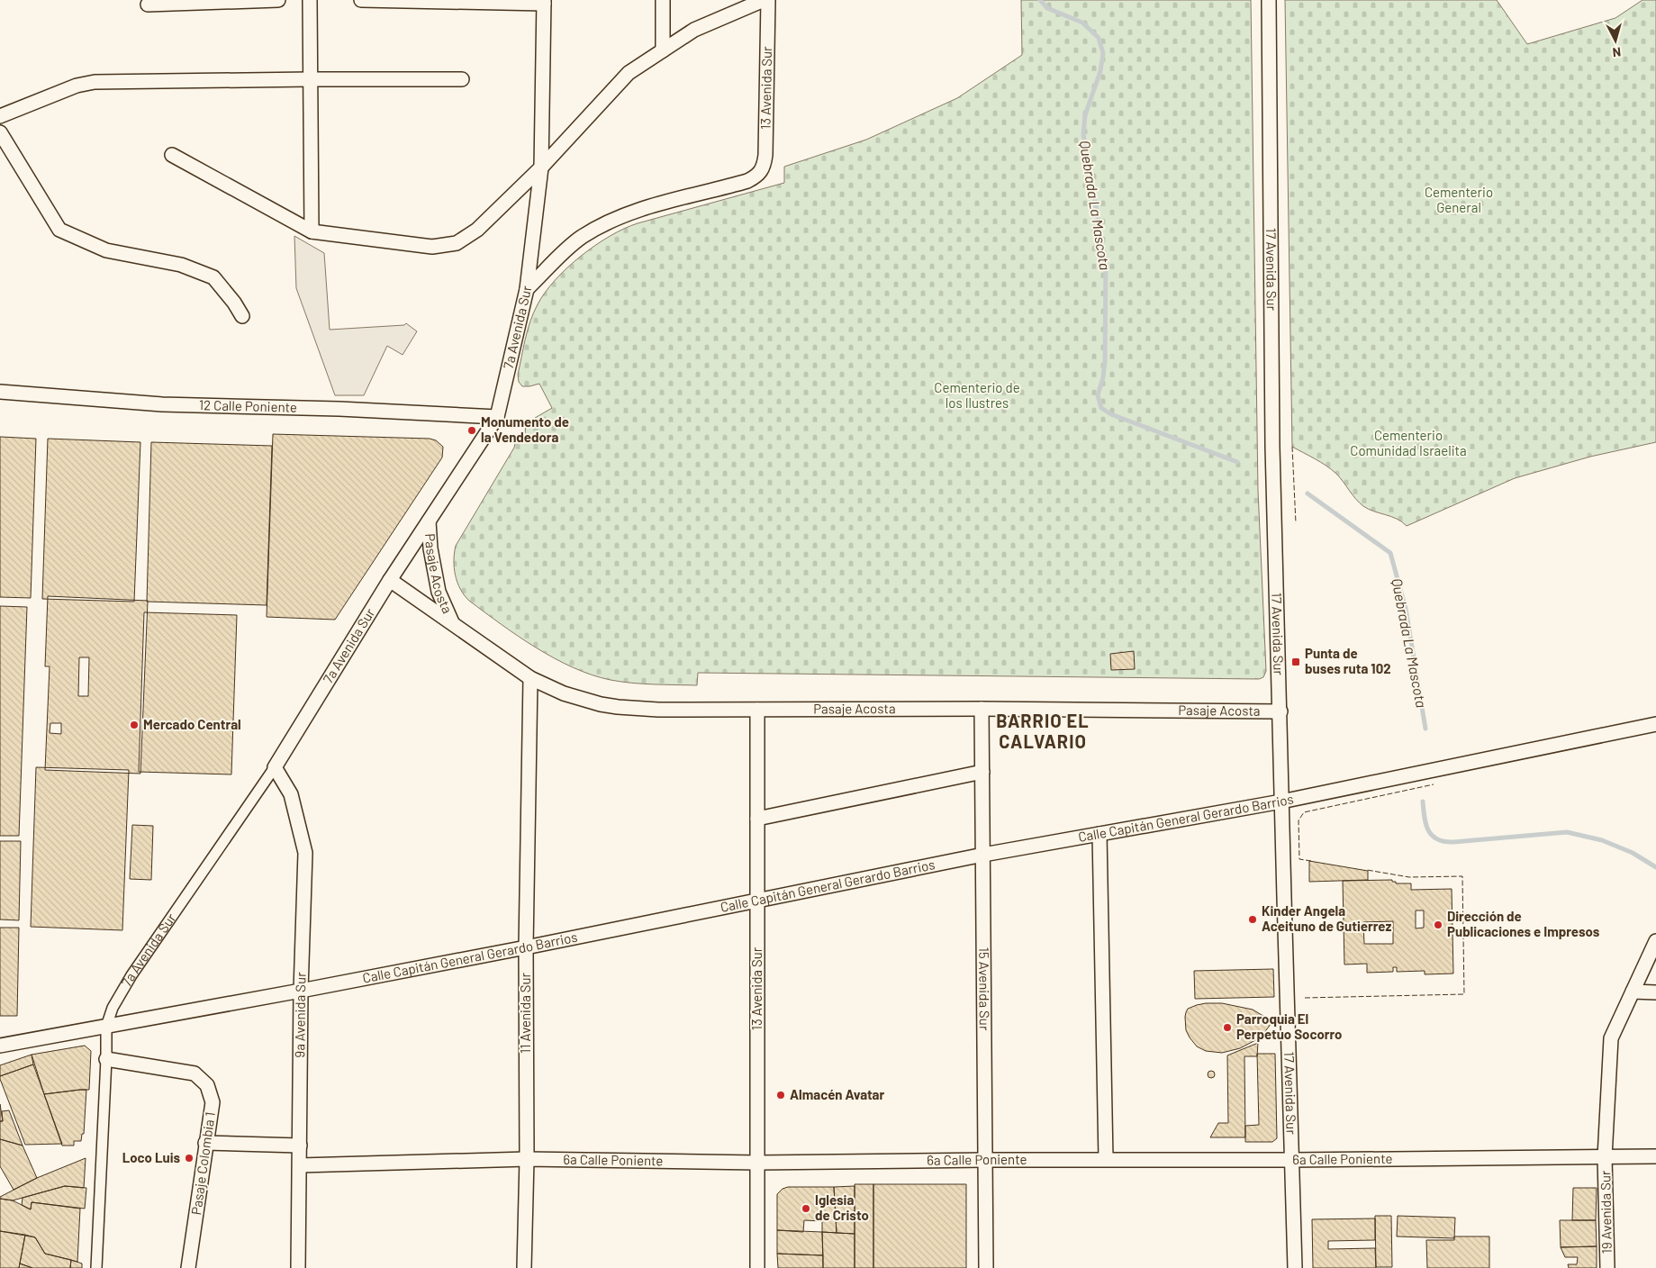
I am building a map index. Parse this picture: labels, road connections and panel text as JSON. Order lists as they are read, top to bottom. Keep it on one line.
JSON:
{"streets":{"street":["13 Avenida Sur","17 Avenida Sur","7a Avenida Sur","12 Calle Poniente","Pasaje Acosta","Calle Capitán General Gerardo Barrios","15 Avenida Sur","11 Avenida Sur","9a Avenida Sur","6a Calle Poniente","Pasaje Colombia 1","19 Avenida Sur"]},"crossings":[["13 Avenida Sur","7a Avenida Sur"],["13 Avenida Sur","Pasaje Acosta"],["13 Avenida Sur","Calle Capitán General Gerardo Barrios"],["13 Avenida Sur","6a Calle Poniente"],["17 Avenida Sur","Pasaje Acosta"],["17 Avenida Sur","Calle Capitán General Gerardo Barrios"],["17 Avenida Sur","6a Calle Poniente"],["7a Avenida Sur","12 Calle Poniente"],["7a Avenida Sur","Pasaje Acosta"],["7a Avenida Sur","Calle Capitán General Gerardo Barrios"],["7a Avenida Sur","9a Avenida Sur"],["7a Avenida Sur","Pasaje Colombia 1"],["Pasaje Acosta","15 Avenida Sur"],["Pasaje Acosta","11 Avenida Sur"],["Calle Capitán General Gerardo Barrios","15 Avenida Sur"],["Calle Capitán General Gerardo Barrios","11 Avenida Sur"],["Calle Capitán General Gerardo Barrios","9a Avenida Sur"],["15 Avenida Sur","6a Calle Poniente"],["11 Avenida Sur","6a Calle Poniente"],["9a Avenida Sur","6a Calle Poniente"],["6a Calle Poniente","19 Avenida Sur"]],"districts":["BARRIO EL CALVARIO"],"water":["Quebrada La Mascota"],"parks":["Cementerio General","Cementerio de los Ilustres","Cementerio Comunidad Israelita"],"places":{"other":["Monumento de la Vendedora","Mercado Central","Kinder Angela Aceituno de Gutierrez","Dirección de Publicaciones e Impresos","Parroquia El Perpetuo Socorro","Almacén Avatar","Loco Luis","Iglesia de Cristo"],"transit":["Punta de buses ruta 102"]},"north":"bottom"}
